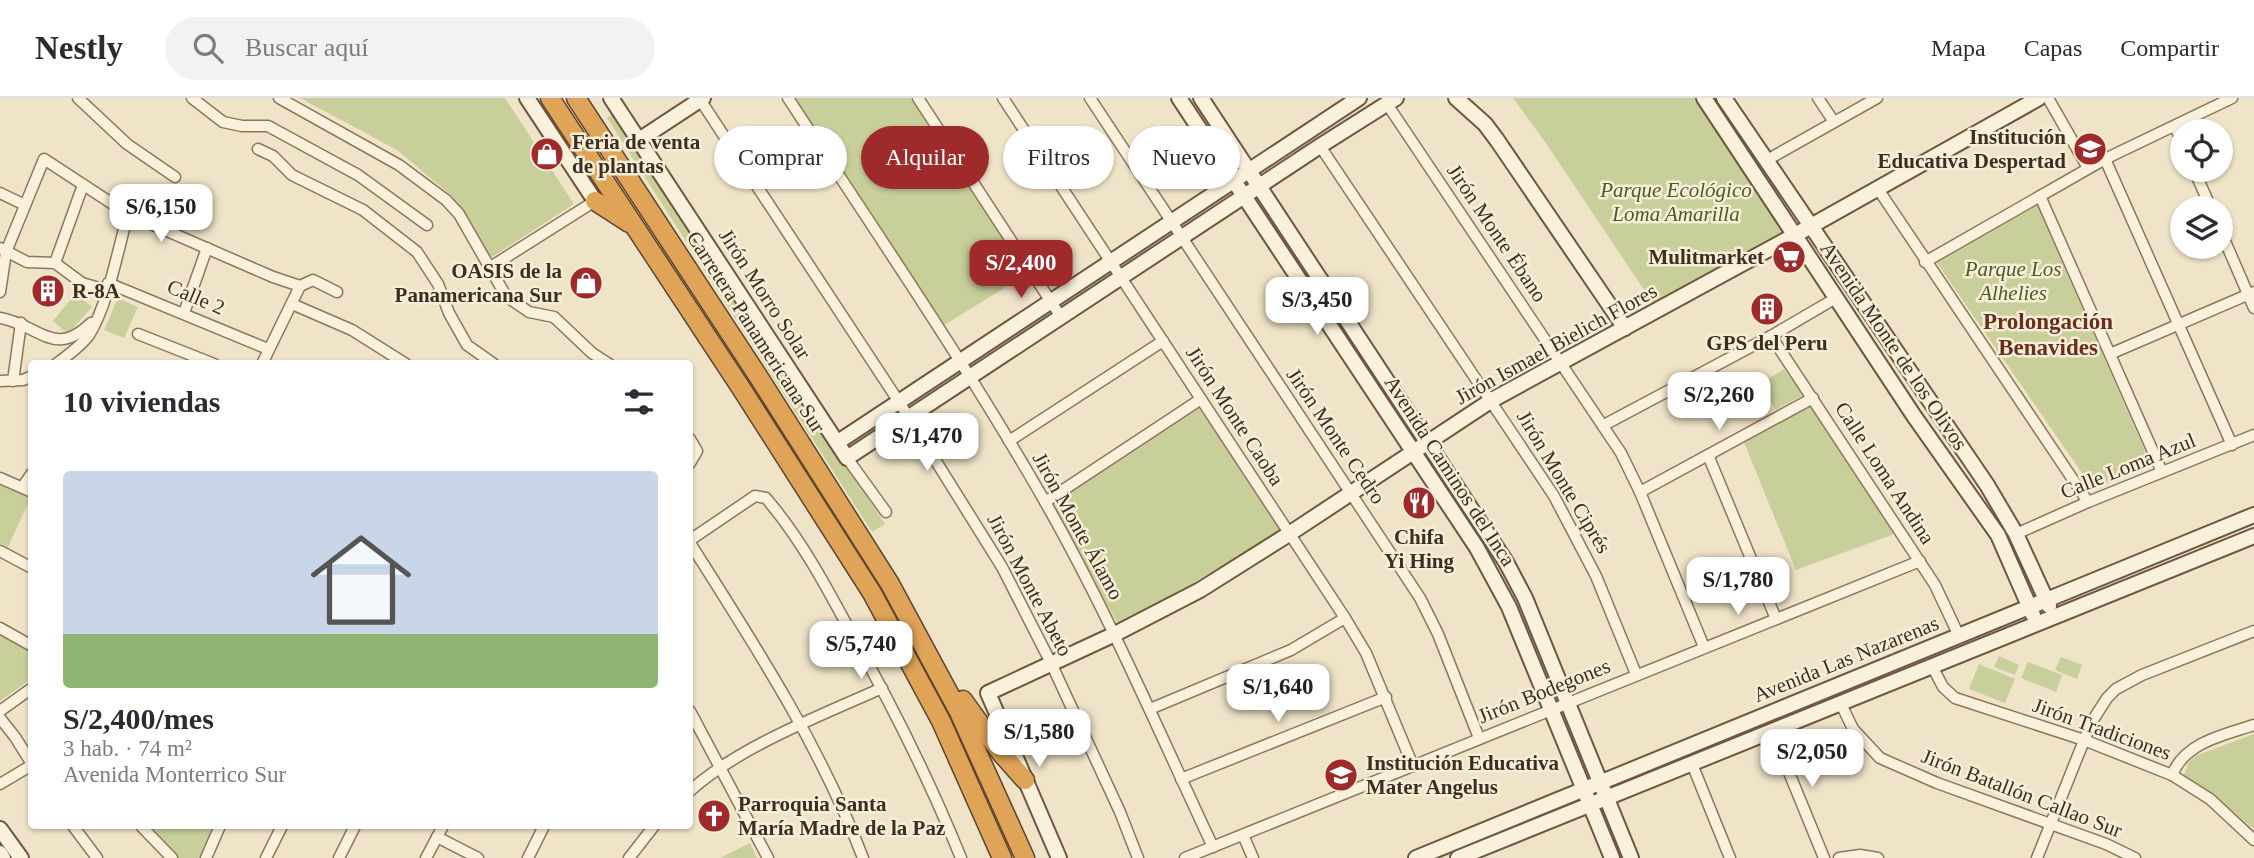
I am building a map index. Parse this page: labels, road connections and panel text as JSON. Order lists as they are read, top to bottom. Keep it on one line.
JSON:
{"streets":{"highway":["Carretera Panamericana Sur"],"street":["Jirón Monte Ébano","Jirón Morro Solar","Calle 2","Jirón Ismael Bielich Flores","Avenida Monte de los Olivos","Jirón Monte Caoba","Jirón Monte Cedro","Calle Loma Azul","Avenida Caminos del Inca","Calle Loma Andina","Jirón Monte Ciprés","Jirón Monte Álamo","Jirón Monte Abeto","Avenida Las Nazarenas","Jirón Bodegones","Jirón Tradiciones","Jirón Batallón Callao Sur"]},"crossings":[["Jirón Monte Ébano","Jirón Ismael Bielich Flores"],["Jirón Monte Ébano","Jirón Bodegones"],["Jirón Ismael Bielich Flores","Avenida Monte de los Olivos"],["Jirón Ismael Bielich Flores","Jirón Monte Caoba"],["Jirón Ismael Bielich Flores","Jirón Monte Cedro"],["Jirón Ismael Bielich Flores","Avenida Caminos del Inca"],["Jirón Ismael Bielich Flores","Jirón Monte Ciprés"],["Jirón Ismael Bielich Flores","Jirón Monte Álamo"],["Jirón Ismael Bielich Flores","Jirón Monte Abeto"],["Avenida Monte de los Olivos","Calle Loma Azul"],["Avenida Monte de los Olivos","Avenida Las Nazarenas"],["Jirón Monte Caoba","Jirón Bodegones"],["Jirón Monte Cedro","Jirón Bodegones"],["Avenida Caminos del Inca","Avenida Las Nazarenas"],["Avenida Caminos del Inca","Jirón Bodegones"],["Calle Loma Andina","Avenida Las Nazarenas"],["Calle Loma Andina","Jirón Bodegones"],["Jirón Monte Ciprés","Jirón Bodegones"],["Jirón Monte Álamo","Jirón Bodegones"],["Avenida Las Nazarenas","Jirón Tradiciones"],["Avenida Las Nazarenas","Jirón Batallón Callao Sur"]],"districts":["Prolongación Benavides"],"parks":["Parque Ecológico Loma Amarilla","Parque Los Alhelies"],"places":{"school or university":["Institución Educativa Despertad","Institución Educativa Mater Angelus"],"shop":["Feria de venta de plantas","OASIS de la Panamericana Sur"],"supermarket":["Mulitmarket"],"building":["R-8A","GPS del Peru"],"restaurant":["Chifa Yi Hing"],"church":["Parroquia Santa María Madre de la Paz"]},"page":{"header":"Nestly","search":"Buscar aquí","nav":["Mapa","Capas","Compartir"],"chip":["Comprar","Alquilar","Filtros","Nuevo"],"price":["S/6,150","S/2,400","S/3,450","S/2,260","S/1,470","S/1,780","S/5,740","S/1,640","S/1,580","S/2,050"],"heading":"10 viviendas","list":[{"name":"S/2,400/mes","note":"3 hab. · 74 m² · Avenida Monterrico Sur"}]}}
